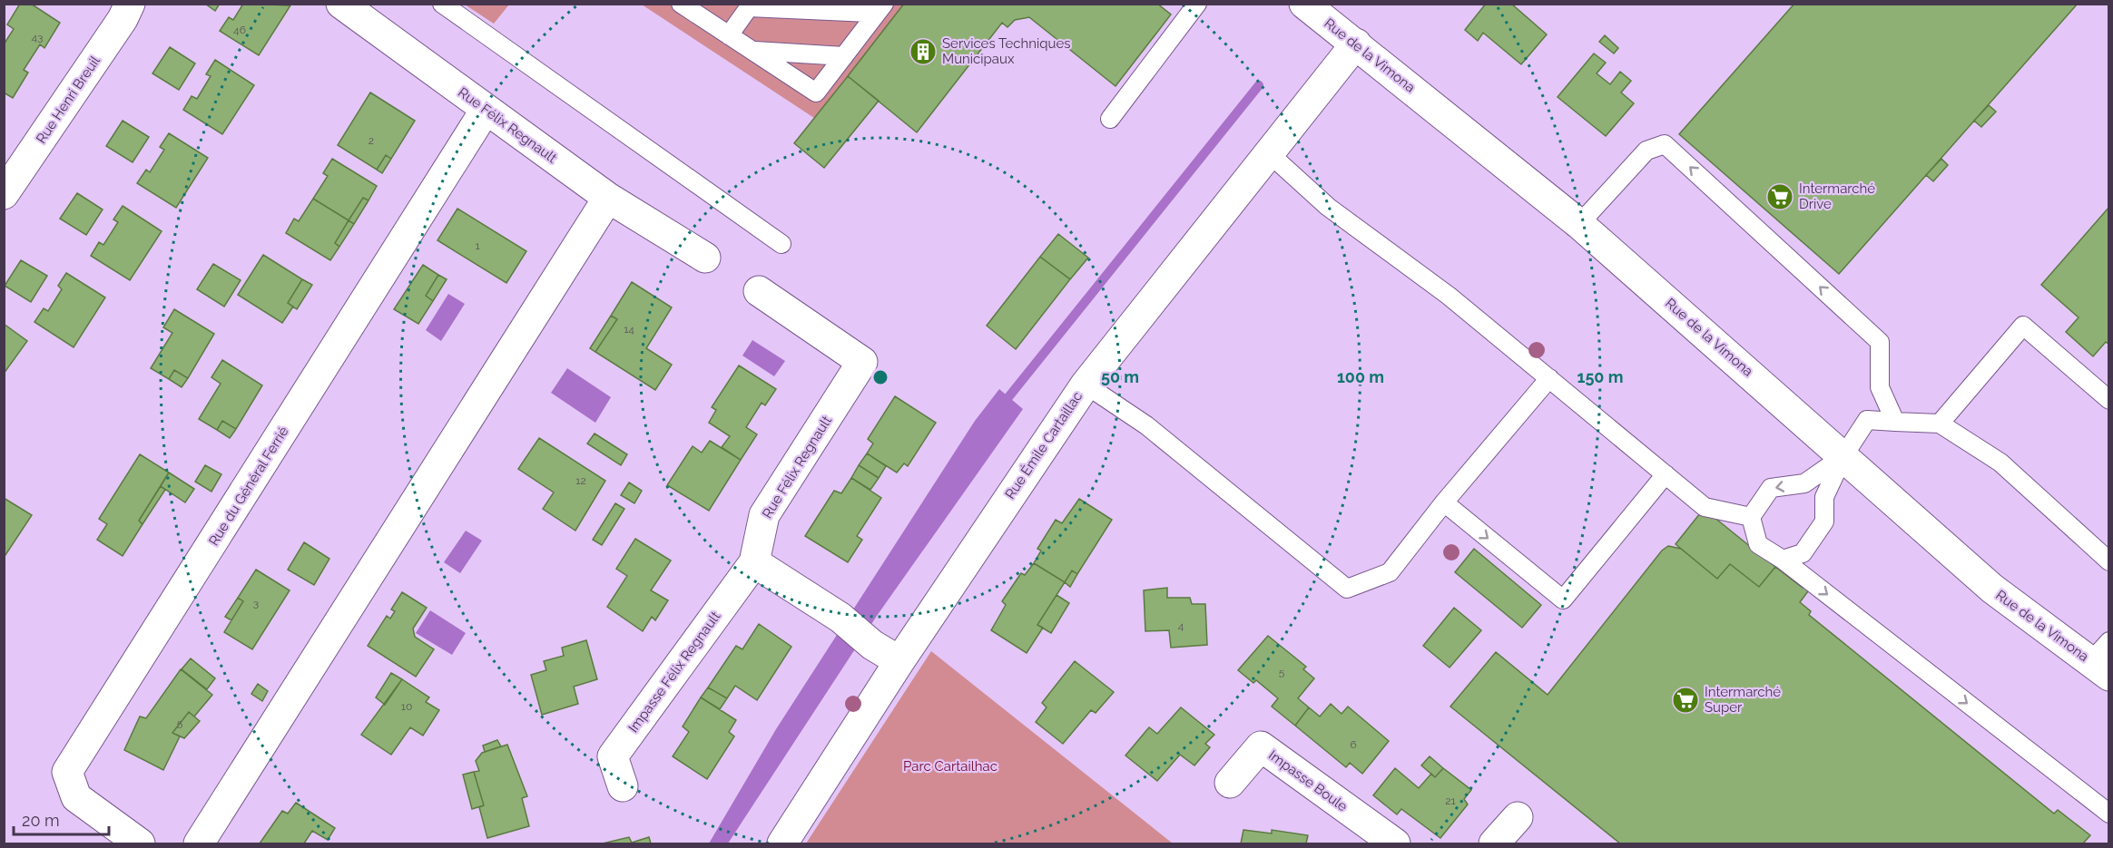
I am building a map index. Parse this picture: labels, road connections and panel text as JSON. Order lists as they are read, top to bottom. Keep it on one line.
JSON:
{"streets":{"street":["Rue de la Vimona","Rue Henri Breuil","Rue Félix Regnault","Rue Émile Cartaillac","Rue du Général Ferrié","Impasse Félix Regnault","Impasse Boule"]},"crossings":[["Rue de la Vimona","Rue Émile Cartaillac"],["Rue Félix Regnault","Rue du Général Ferrié"],["Rue Félix Regnault","Impasse Félix Regnault"]],"parks":["Parc Cartailhac"],"places":{"building":["Services Techniques Municipaux"],"supermarket":["Intermarché Drive","Intermarché Super"]},"house_numbers":["46","43","2","1","14","12","3","4","5","10","5","6","21"],"scale_bar":"20 m","rings":["50 m","100 m","150 m"]}
